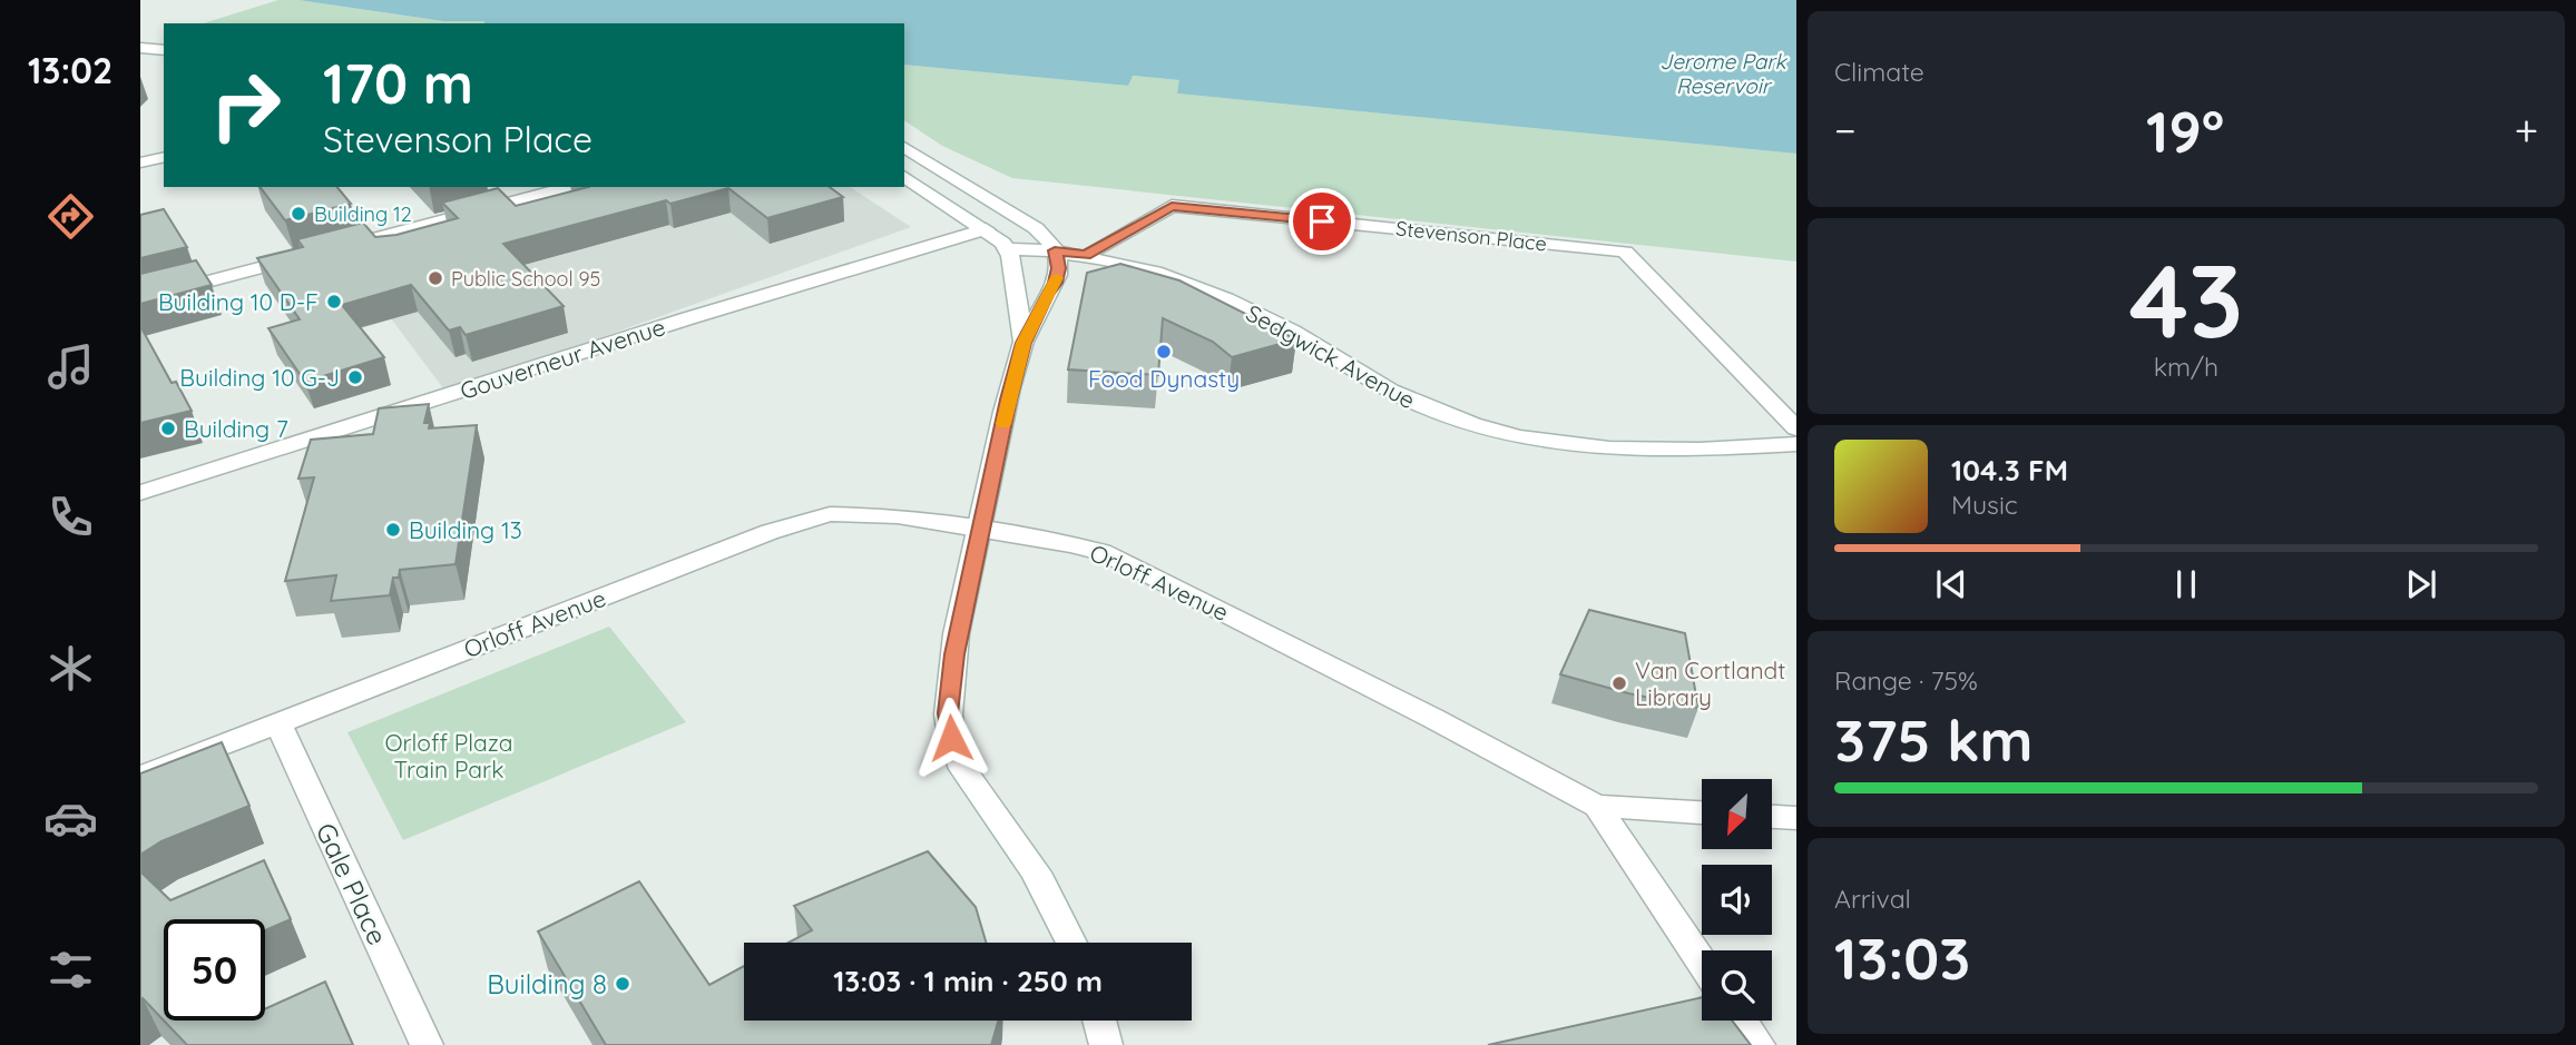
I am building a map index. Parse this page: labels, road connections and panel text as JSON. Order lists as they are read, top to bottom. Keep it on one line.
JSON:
{"streets":{"street":["Stevenson Place","Sedgwick Avenue","Gouverneur Avenue","Orloff Avenue","Gale Place"]},"crossings":[["Stevenson Place","Sedgwick Avenue"],["Orloff Avenue","Gale Place"]],"water":["Jerome Park Reservoir"],"parks":["Orloff Plaza Train Park"],"places":["Building 12","Public School 95","Building 10 D-F","Food Dynasty","Building 10 G-J","Building 7","Building 13","Van Cortlandt Library","Building 8"],"north":"bottom left","page":{"tabs":"13:02","tile":["Climate",["43","km/h"],["Range · 75%","375 km"],["Arrival","13:03"]],"turn":["170 m","Stevenson Place"],"heat":["−","19°","+"],"song":["104.3 FM","Music"],"limit":"50","trip":"13:03 · 1 min · 250 m"}}
